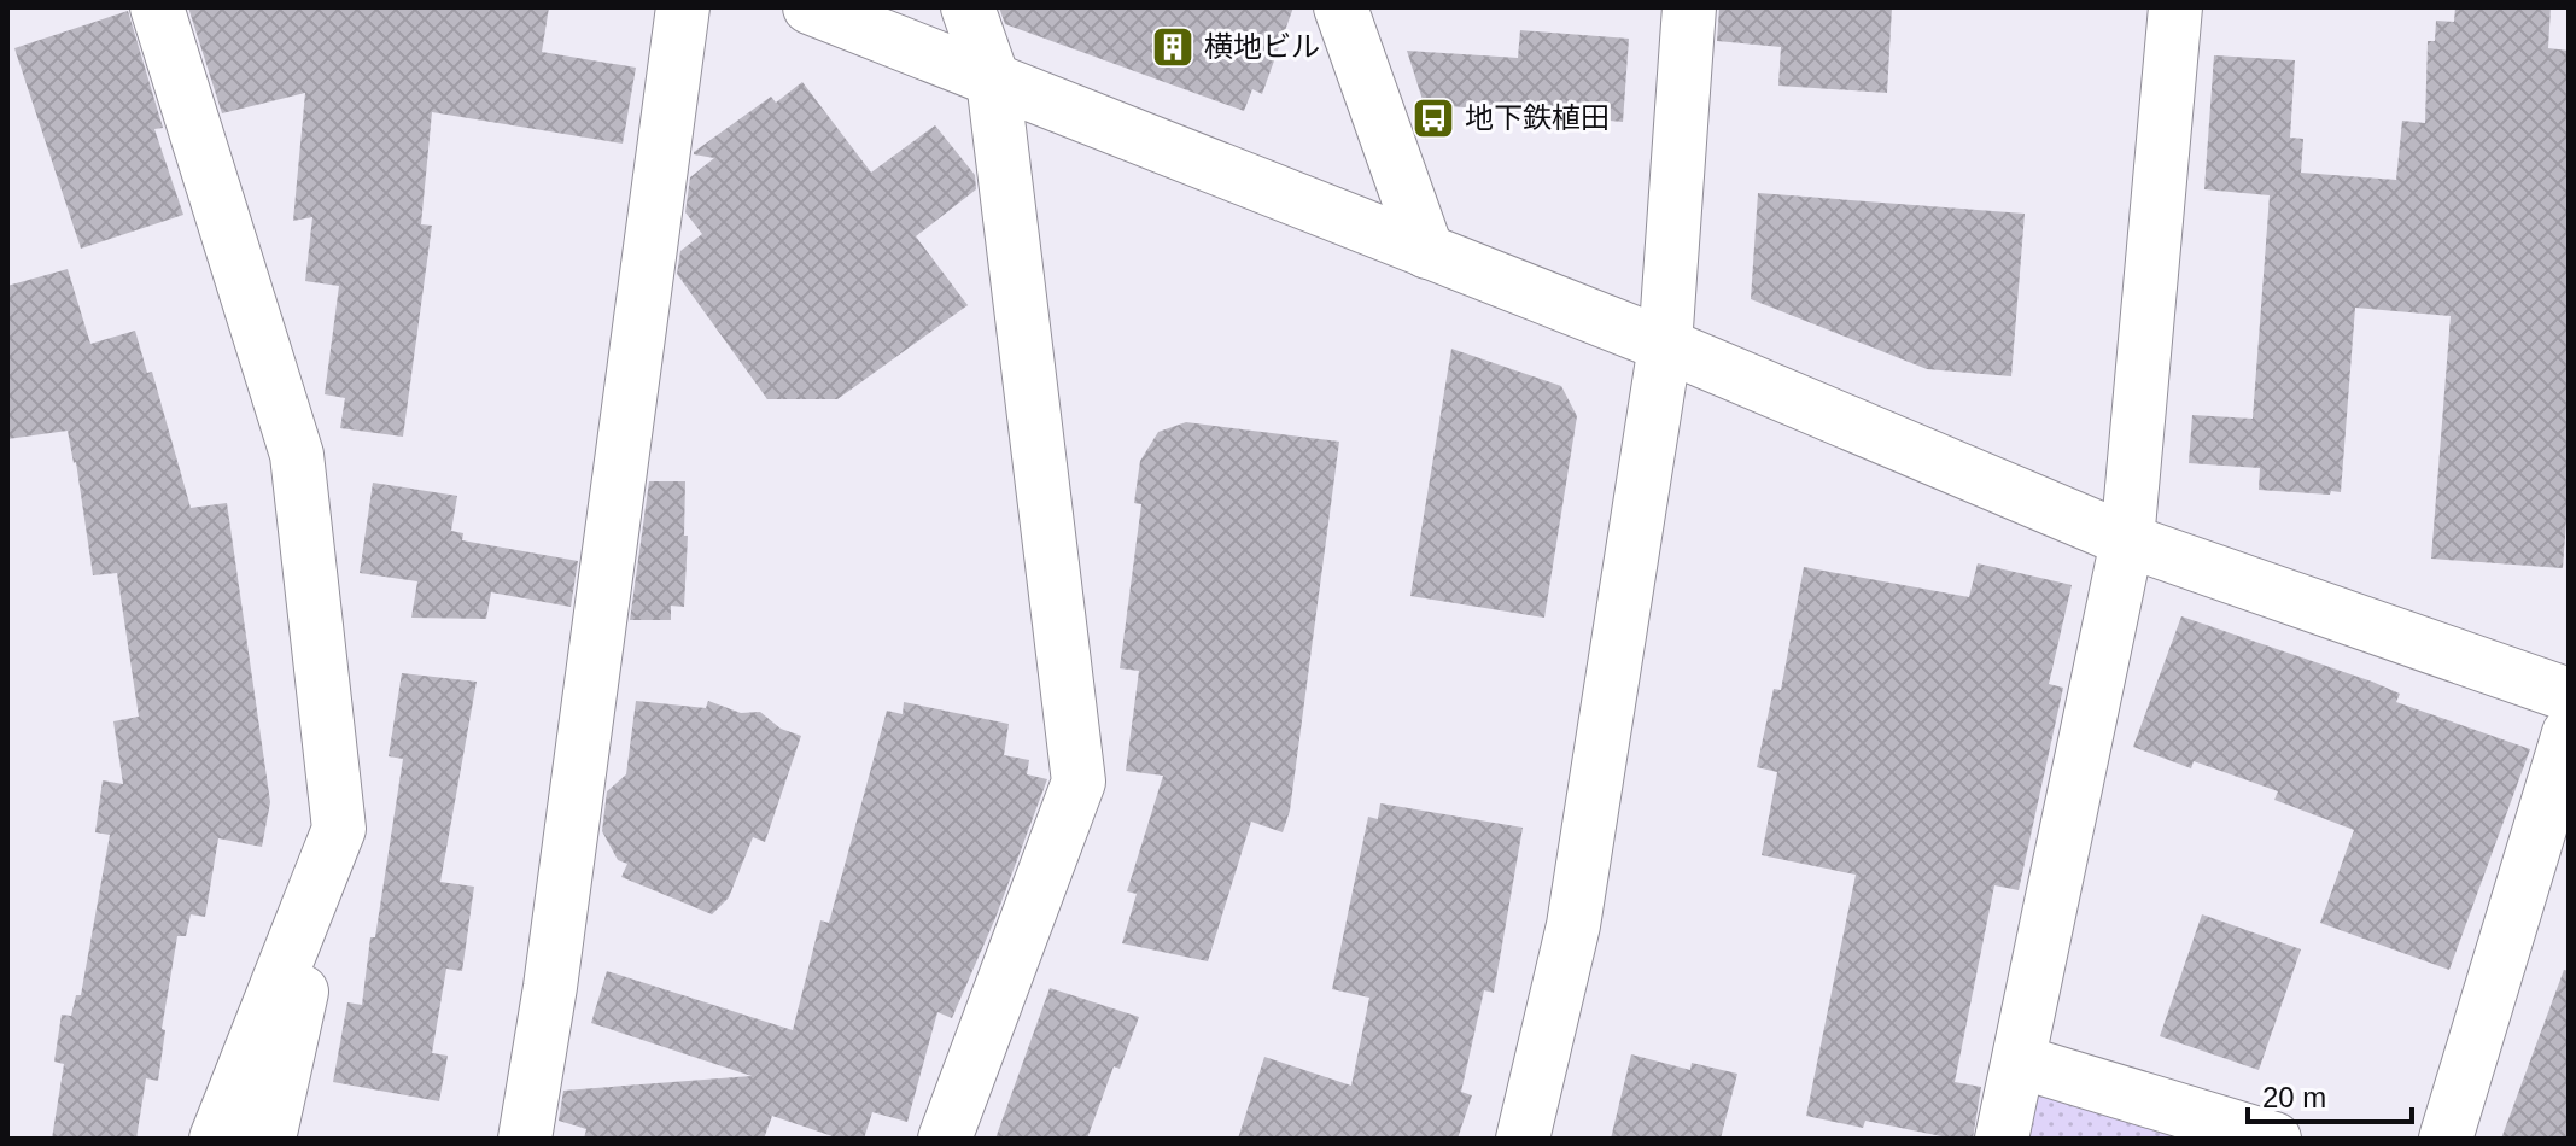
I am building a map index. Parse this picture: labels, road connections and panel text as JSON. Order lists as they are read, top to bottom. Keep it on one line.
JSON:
{"places":{"building":["横地ビル"],"bus stop":["地下鉄植田"]},"scale_bar":"20 m"}
